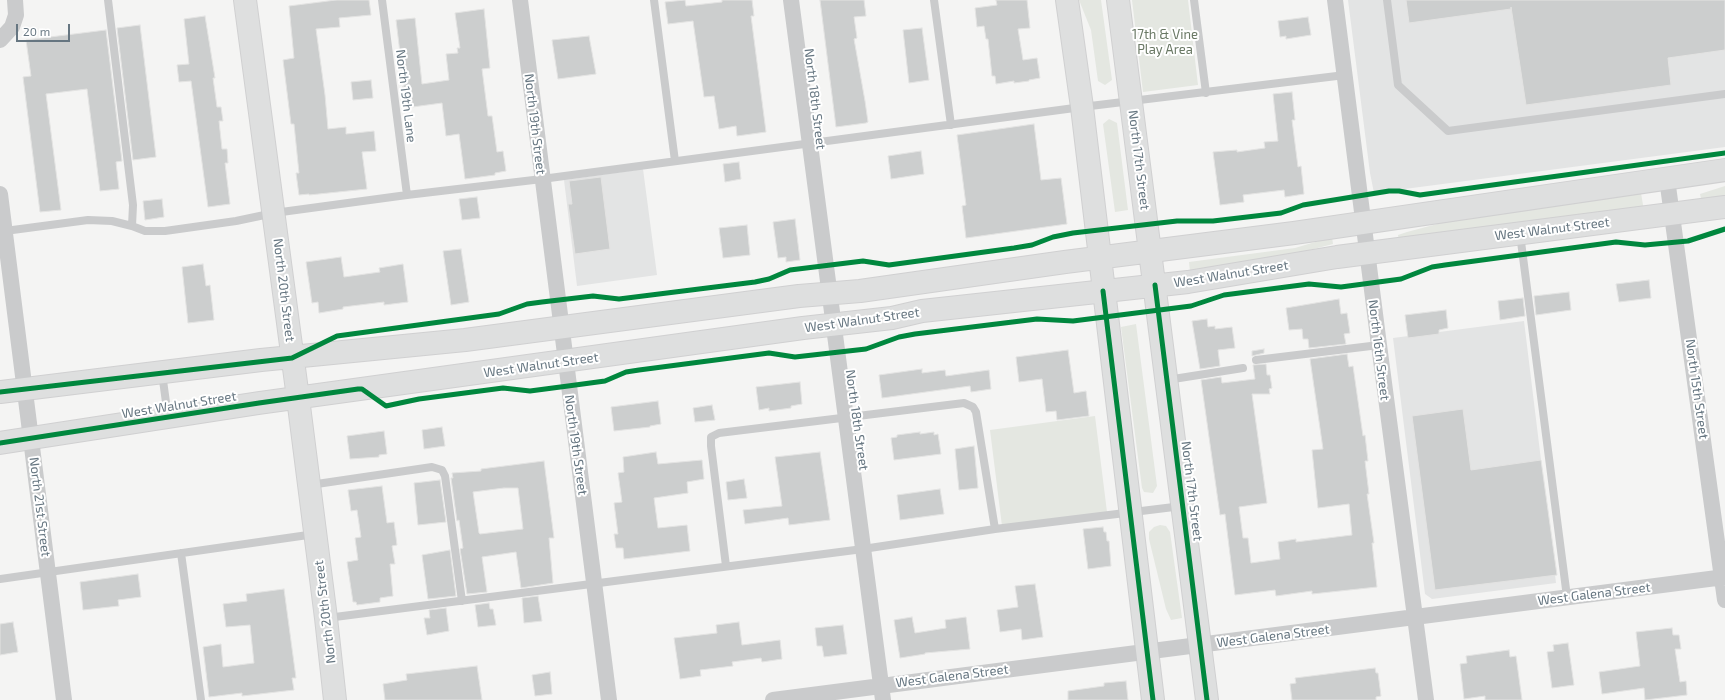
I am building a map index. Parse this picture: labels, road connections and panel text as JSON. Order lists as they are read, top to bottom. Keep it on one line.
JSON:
{"streets":{"main road":["North 17th Street","West Walnut Street","North 20th Street"],"street":["North 18th Street","North 19th Street","North 16th Street","North 15th Street","North 21st Street","West Galena Street"],"lane":["North 19th Lane"]},"crossings":[["North 18th Street","West Walnut Street"],["North 18th Street","West Galena Street"],["North 19th Street","West Walnut Street"],["North 17th Street","West Walnut Street"],["North 17th Street","West Galena Street"],["West Walnut Street","North 20th Street"],["West Walnut Street","North 16th Street"],["West Walnut Street","North 15th Street"],["West Walnut Street","North 21st Street"],["North 16th Street","West Galena Street"],["North 15th Street","West Galena Street"]],"parks":["17th & Vine Play Area"],"scale_bar":"20 m"}
